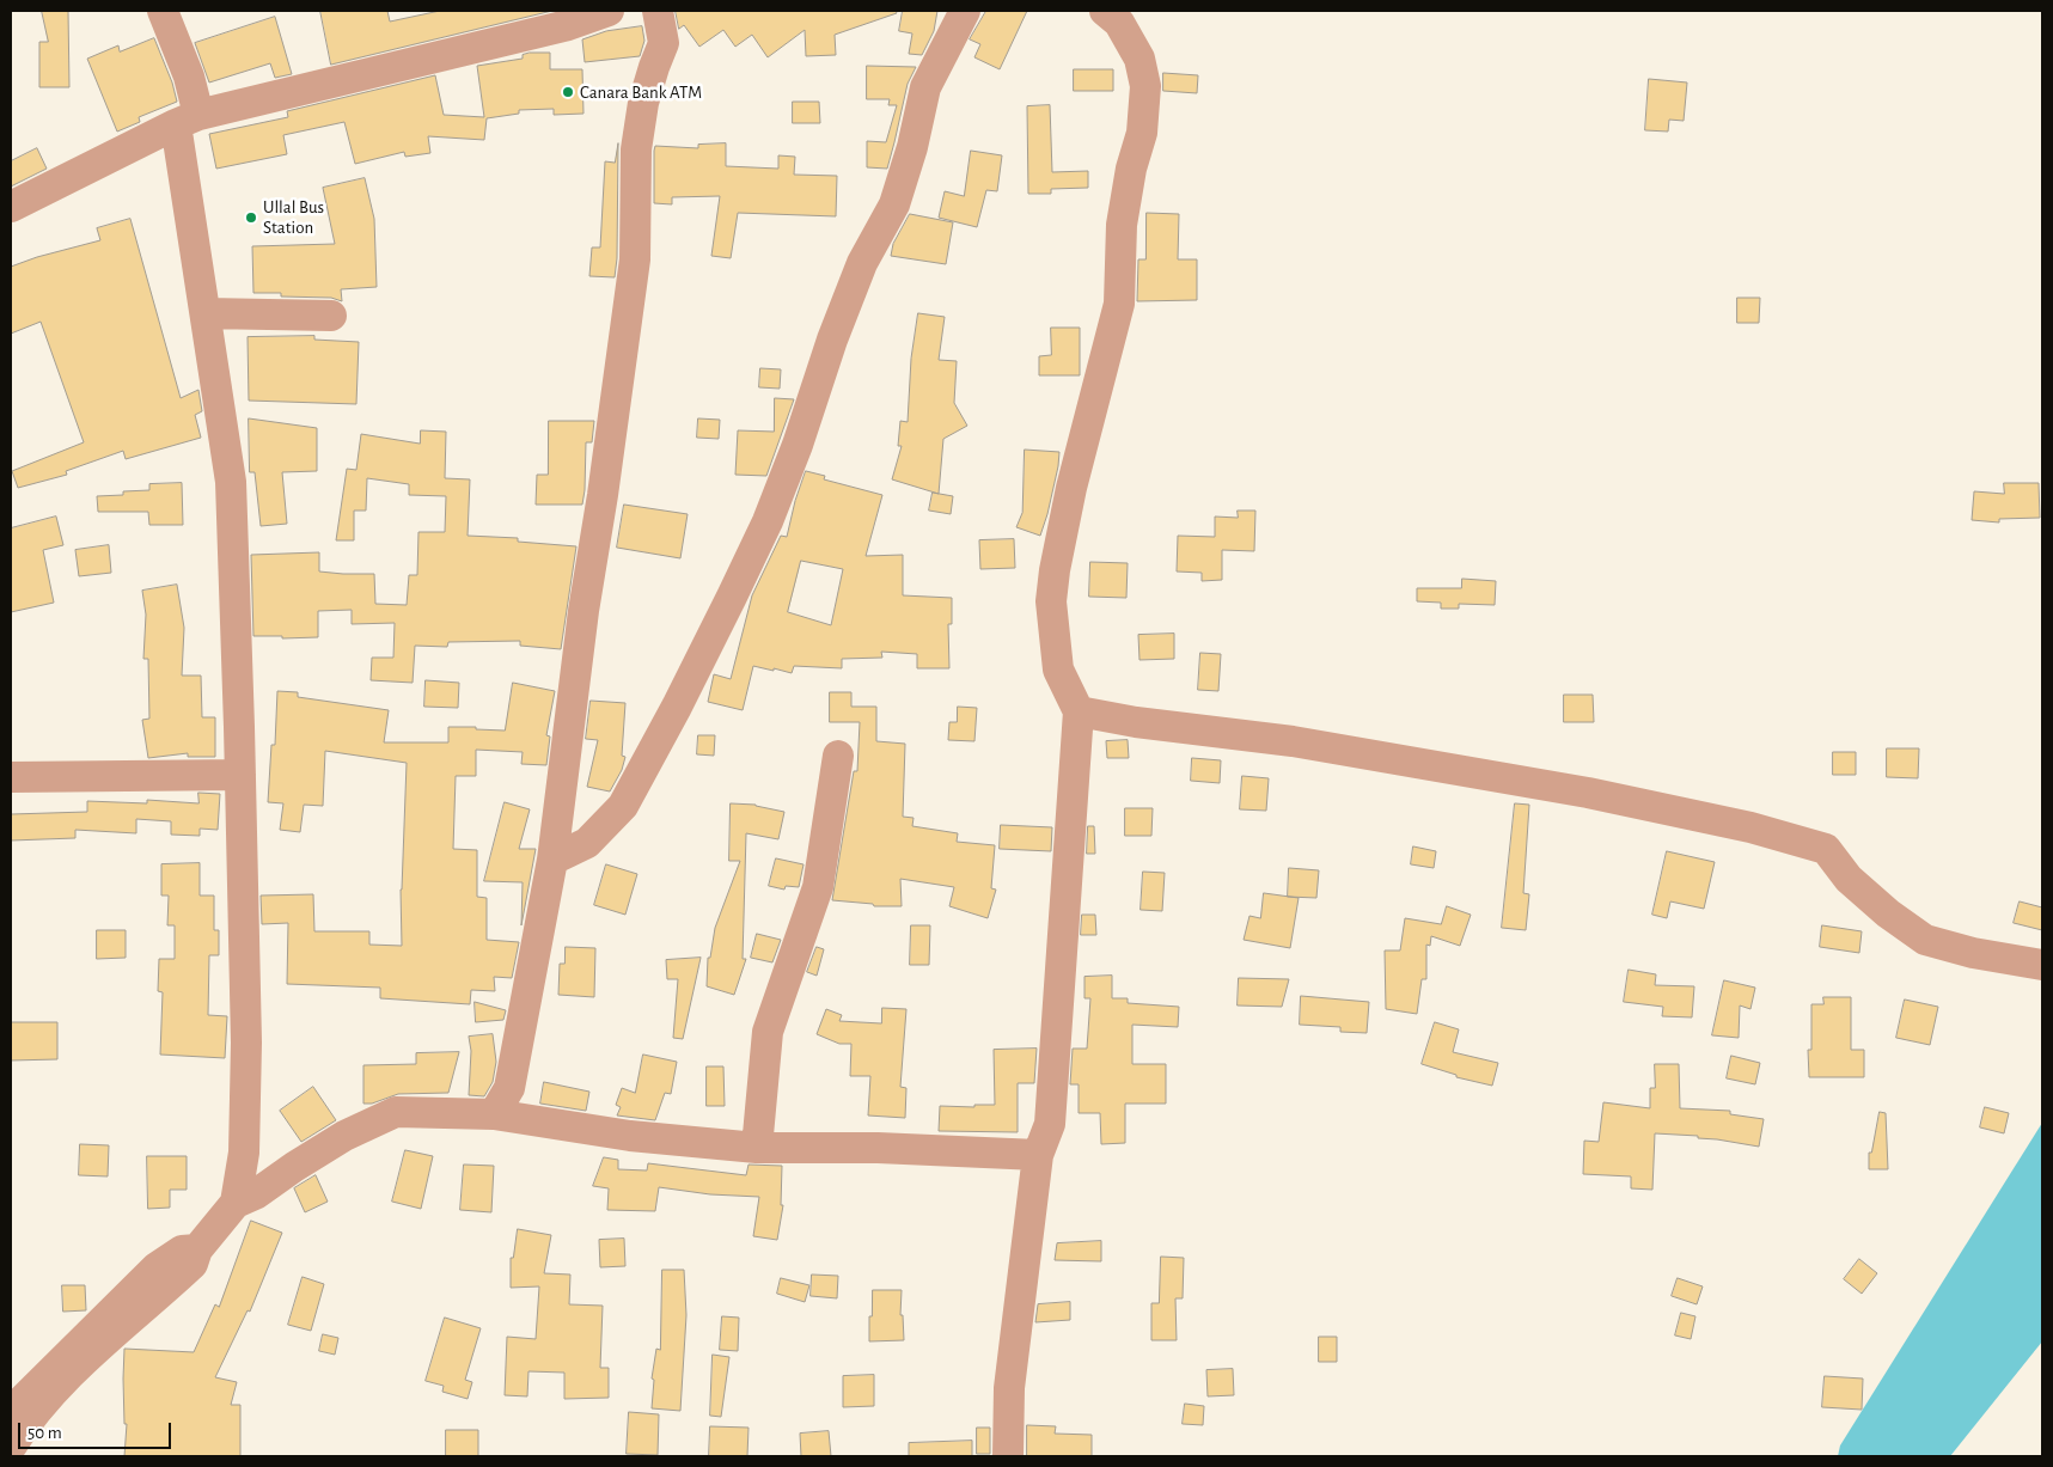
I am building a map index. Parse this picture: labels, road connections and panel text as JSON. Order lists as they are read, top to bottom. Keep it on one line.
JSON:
{"places":["Canara Bank ATM","Ullal Bus Station"],"scale_bar":"50 m"}
